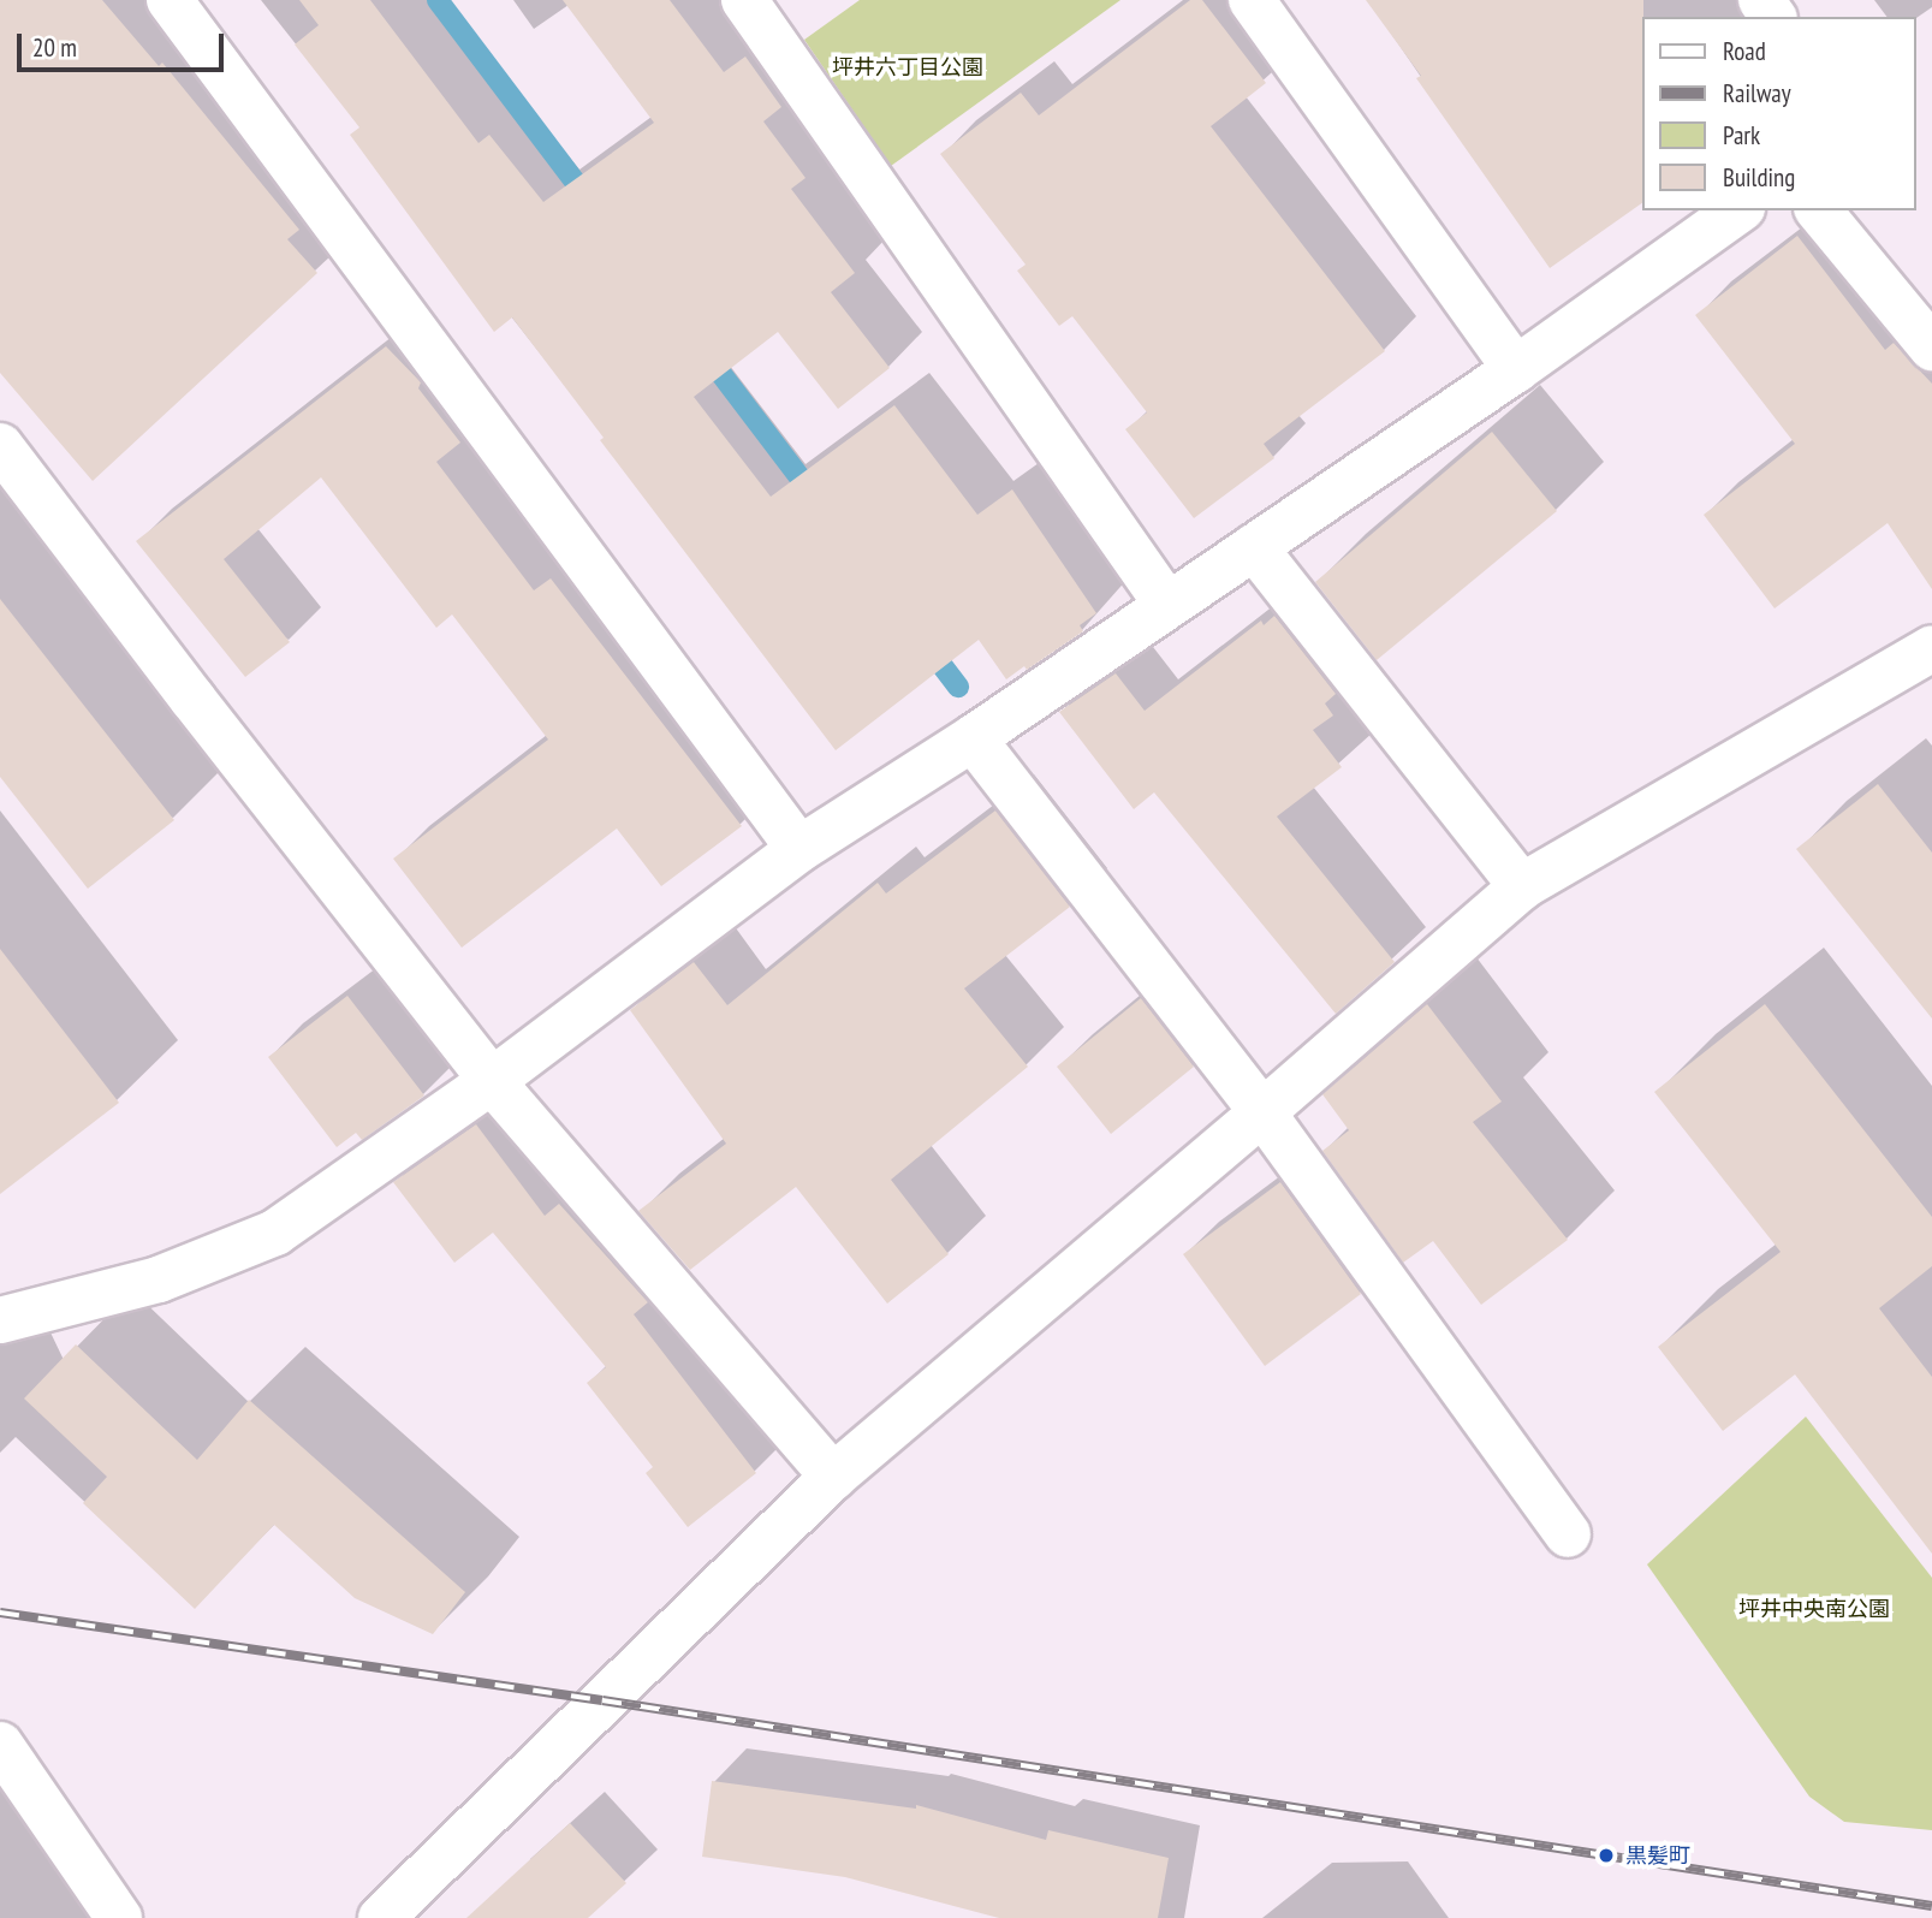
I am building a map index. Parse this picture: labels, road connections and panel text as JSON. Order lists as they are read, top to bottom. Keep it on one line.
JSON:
{"parks":["坪井六丁目公園","坪井中央南公園"],"places":["黒髪町"],"legend":["Road","Railway","Park","Building"],"scale_bar":"20 m"}
